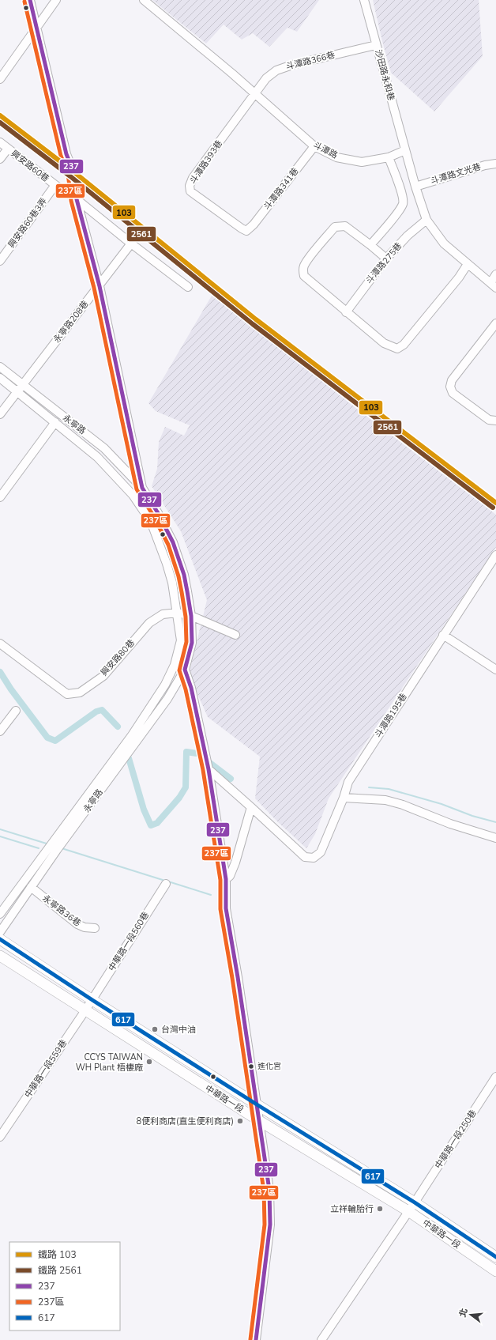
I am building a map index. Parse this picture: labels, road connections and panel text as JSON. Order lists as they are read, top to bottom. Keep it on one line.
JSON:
{"streets":{"main road":["中華路一段"],"street":["斗潭路366巷","沙田路永和巷","斗潭路","斗潭路393巷","興安路60巷","斗潭路文光巷","斗潭路341巷","興安路60巷3弄","斗潭路275巷","永寧路208巷","永寧路","興安路80巷","斗潭路195巷","永寧路36巷","中華路一段560巷","中華路一段559巷","中華路一段250巷"]},"crossings":[["斗潭路366巷","沙田路永和巷"],["斗潭路366巷","斗潭路"],["斗潭路366巷","斗潭路393巷"],["沙田路永和巷","斗潭路"],["斗潭路","斗潭路393巷"],["斗潭路","斗潭路341巷"],["斗潭路393巷","斗潭路341巷"],["興安路60巷","興安路60巷3弄"],["興安路60巷","永寧路208巷"],["永寧路208巷","永寧路"],["永寧路","興安路80巷"],["永寧路","永寧路36巷"],["中華路一段560巷","中華路一段559巷"],["中華路一段560巷","中華路一段"],["中華路一段559巷","中華路一段"],["中華路一段","中華路一段250巷"]],"places":["台灣中油","CCYS TAIWAN WH Plant 梧棲廠","進化宮","8便利商店(直生便利商店)","立祥輪胎行"],"lines":["transit line 237","transit line 237區","rail line 103","rail line 2561","transit line 617"],"legend":["鐵路 103","鐵路 2561","237","237區","617"],"north":"left"}
